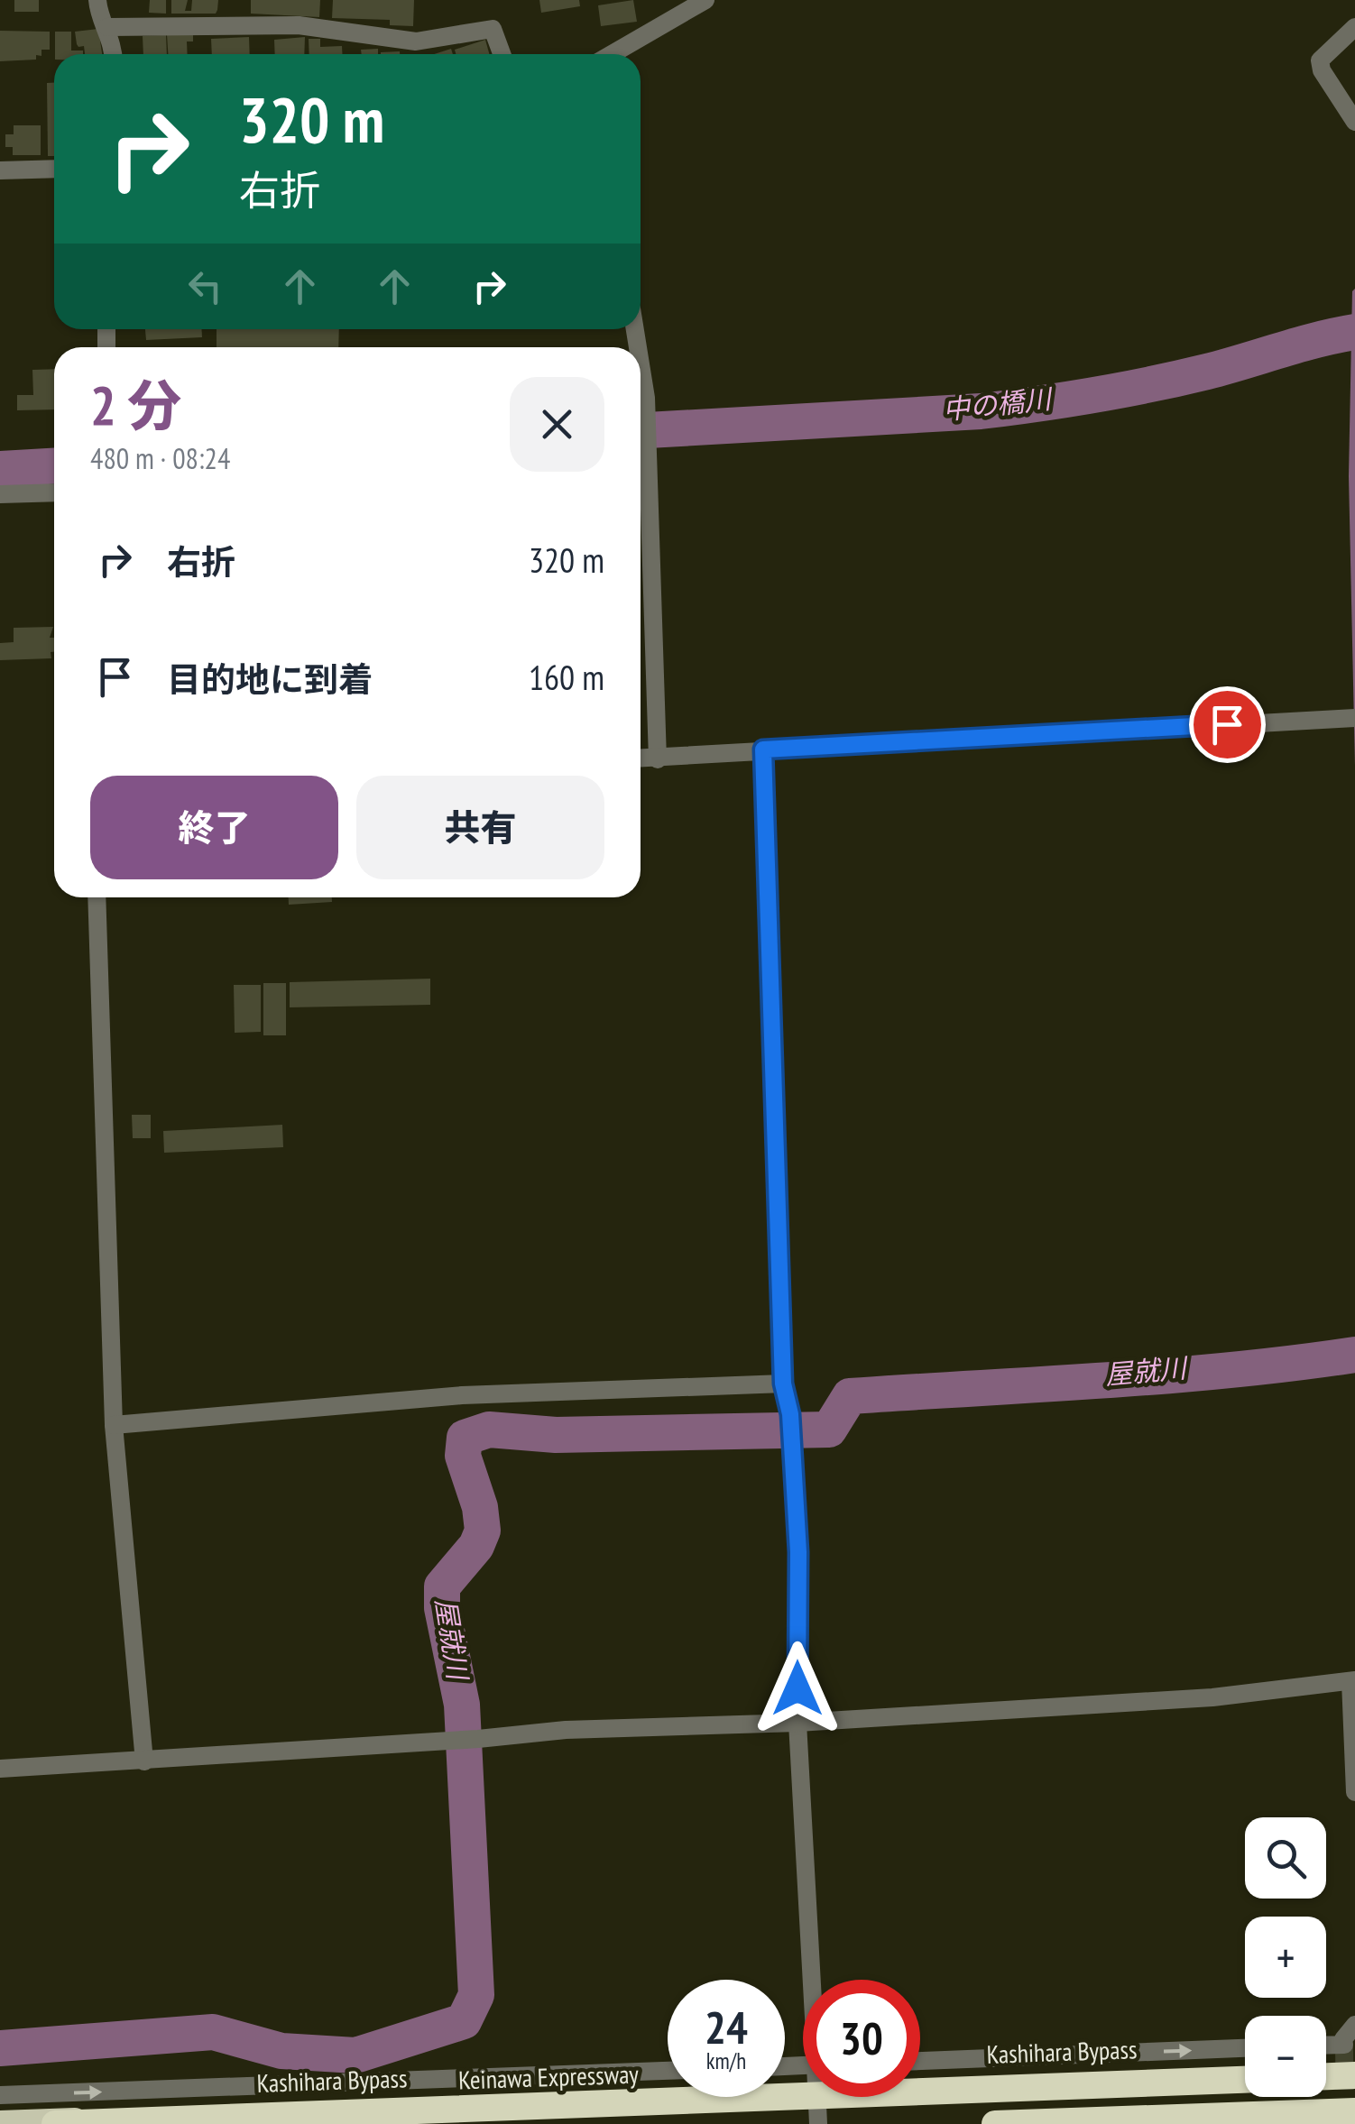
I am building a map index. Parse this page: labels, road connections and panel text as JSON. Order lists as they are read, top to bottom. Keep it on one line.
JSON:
{"streets":{"highway":["Kashihara Bypass","Keinawa Expressway"]},"water":["中の橋川","屋就川"],"page":{"turn":["320 m","右折"],"heading":["2 分","480 m · 08:24"],"list":[{"name":"右折","value":"320 m"},{"name":"目的地に到着","value":"160 m"}],"buttons":["終了","共有"],"map_buttons":["+","−"],"speed":"24 km/h","limit":"30"}}
